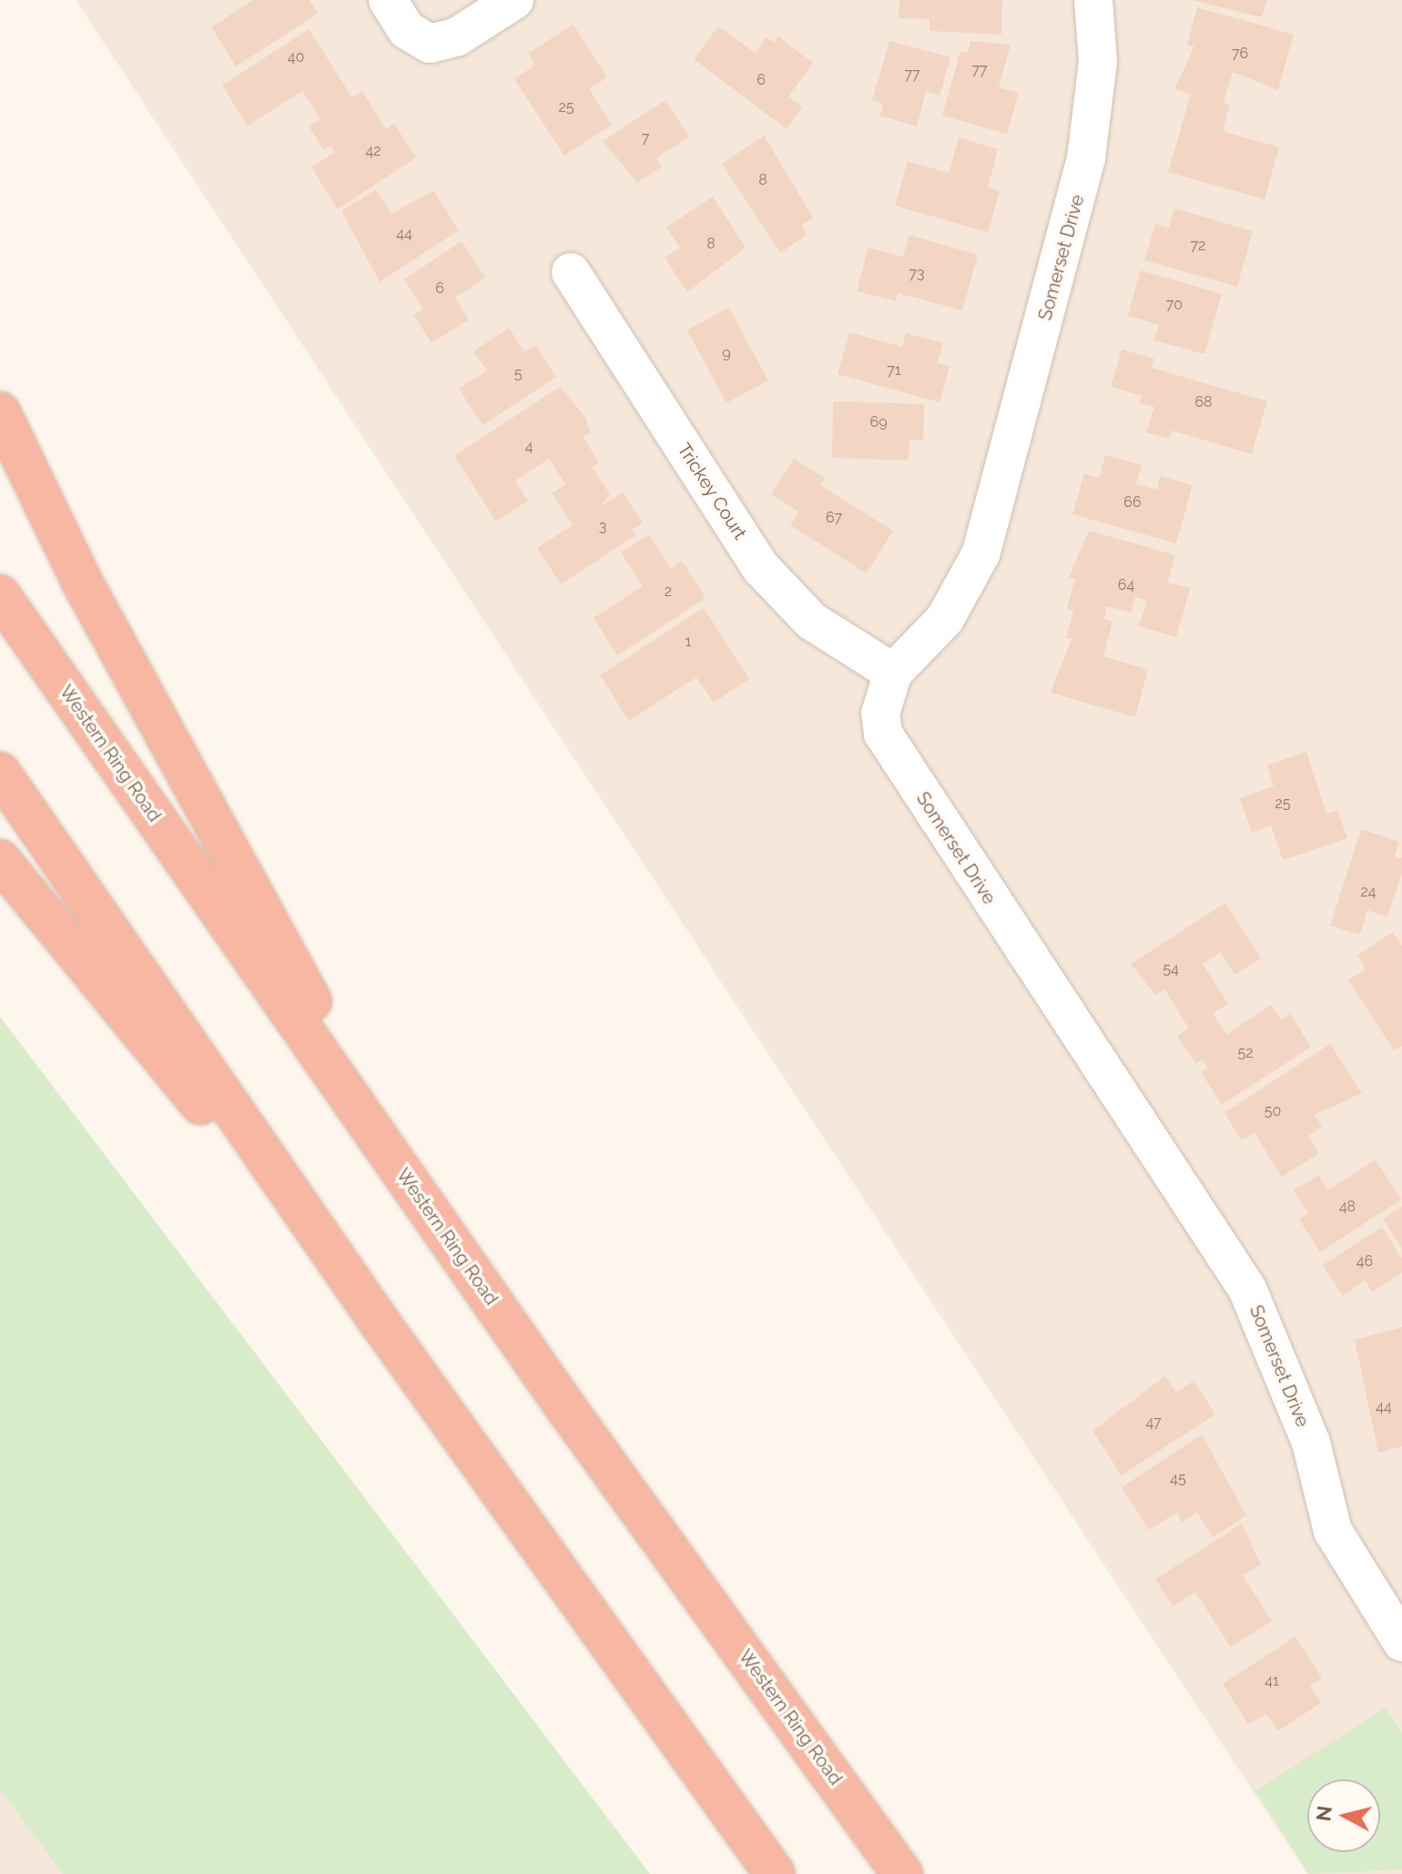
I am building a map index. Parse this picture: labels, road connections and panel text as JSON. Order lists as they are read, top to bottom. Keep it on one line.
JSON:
{"streets":{"highway":["Western Ring Road"],"street":["Somerset Drive","Trickey Court"]},"crossings":[["Somerset Drive","Trickey Court"]],"house_numbers":["76","40","77","77","6","25","7","42","8","44","8","72","73","6","70","9","71","5","68","69","4","66","67","3","64","2","1","25","24","54","52","50","48","46","44","47","45","41"],"north":"left"}
